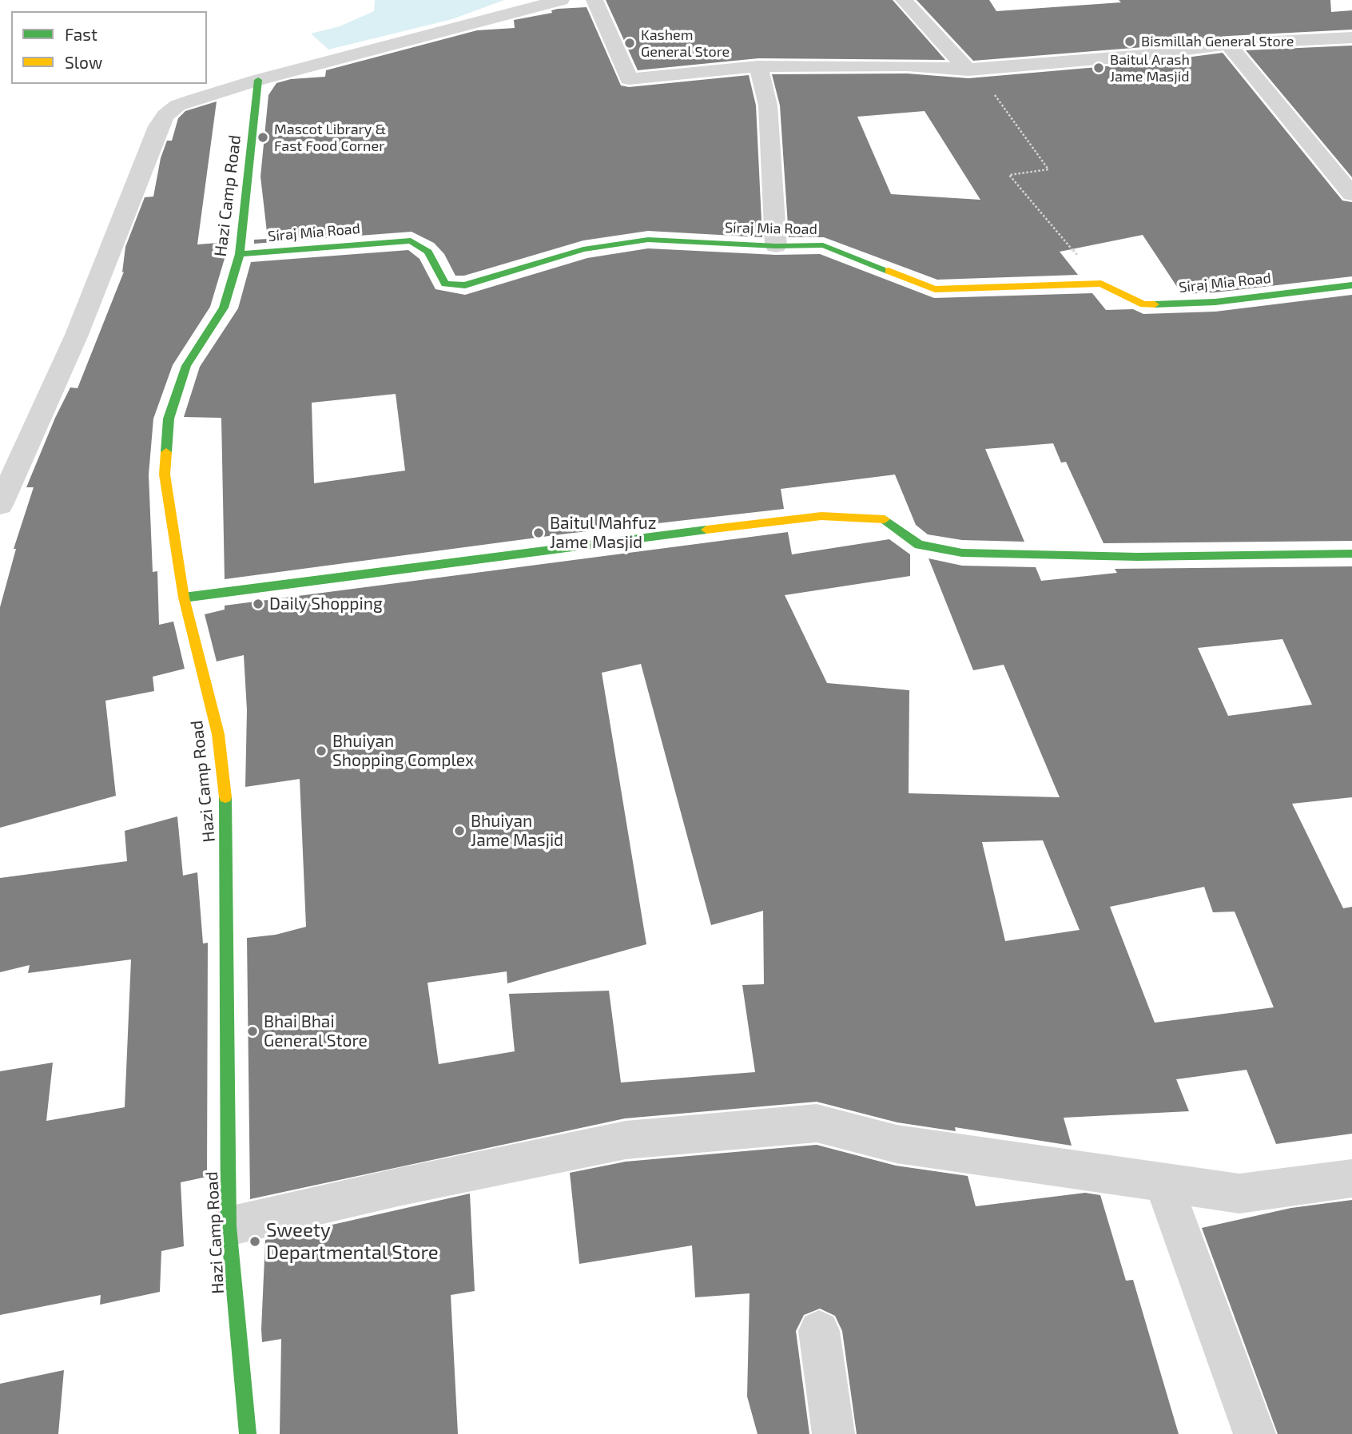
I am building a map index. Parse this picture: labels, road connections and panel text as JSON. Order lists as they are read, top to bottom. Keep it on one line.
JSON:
{"streets":{"street":["Hazi Camp Road","Siraj Mia Road"]},"crossings":[["Hazi Camp Road","Siraj Mia Road"]],"places":["Bismillah General Store","Kashem General Store","Baitul Arash Jame Masjid","Mascot Library & Fast Food Corner","Baitul Mahfuz Jame Masjid","Daily Shopping","Bhuiyan Shopping Complex","Bhuiyan Jame Masjid","Bhai Bhai General Store","Sweety Departmental Store"],"legend":["Fast","Slow"]}
